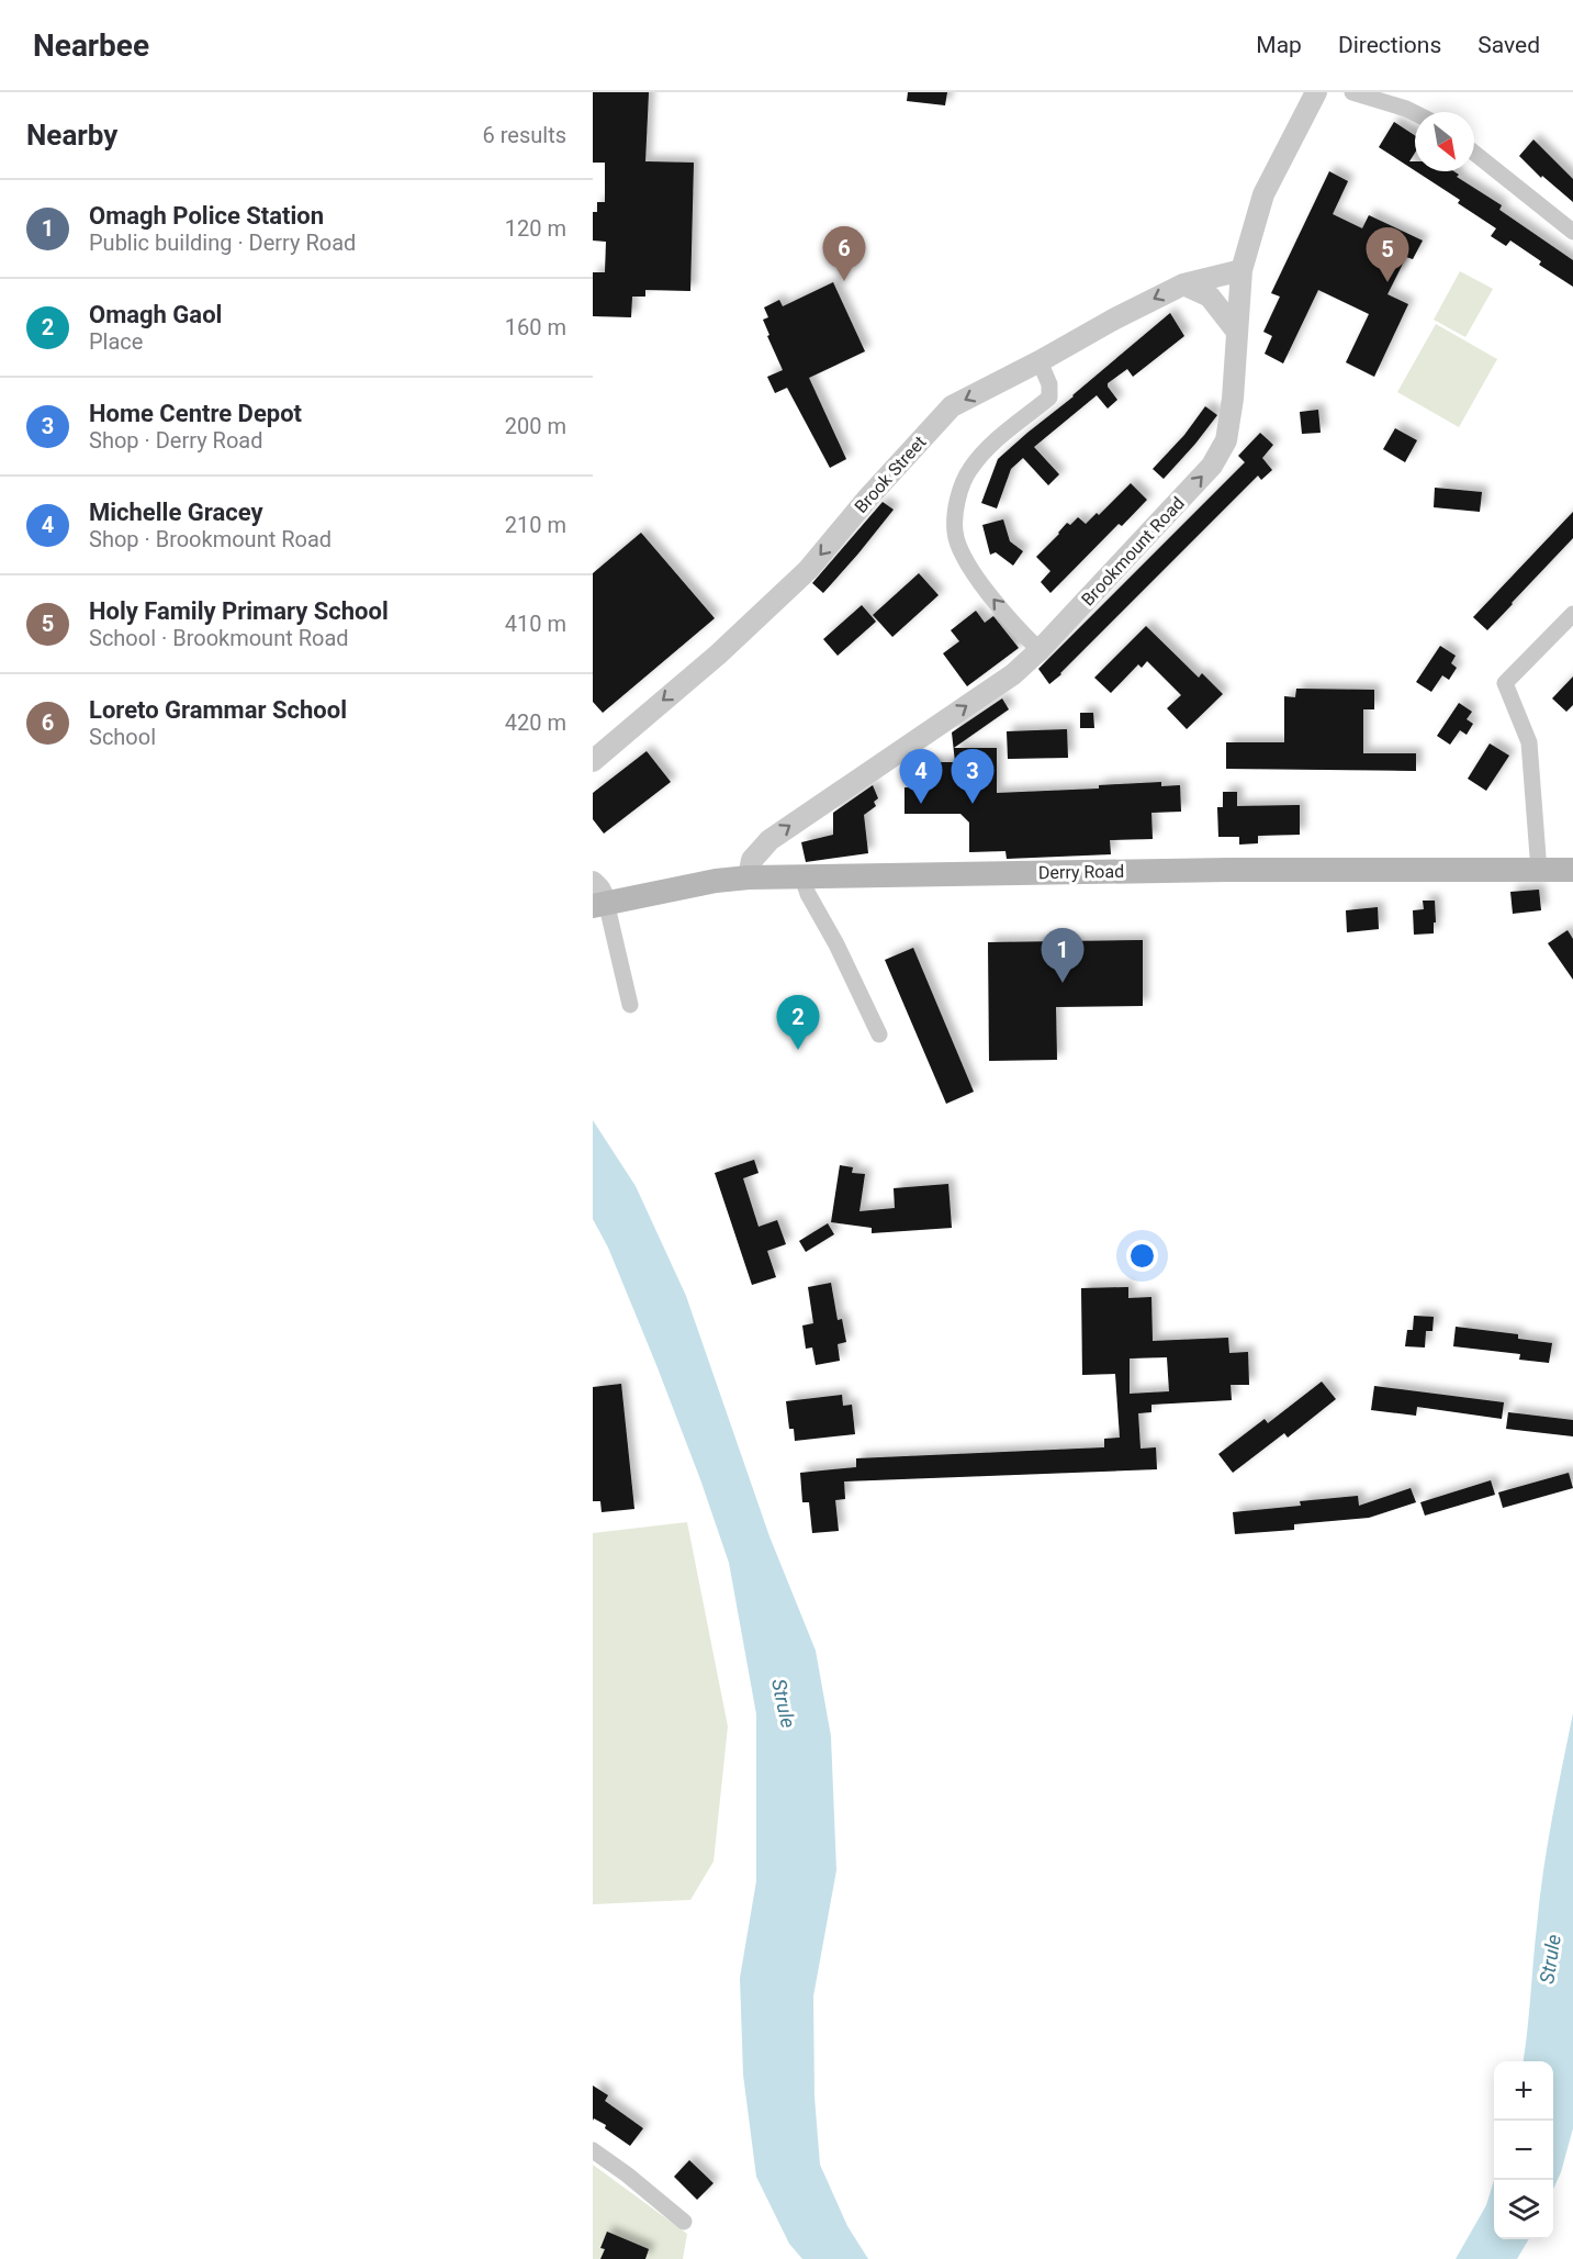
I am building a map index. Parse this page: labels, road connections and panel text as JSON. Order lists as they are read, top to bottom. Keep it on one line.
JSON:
{"streets":{"main road":["Derry Road"],"street":["Brook Street","Brookmount Road"]},"crossings":[["Brook Street","Brookmount Road"],["Brookmount Road","Derry Road"]],"one_way":["Brook Street","Brookmount Road"],"water":["Strule"],"north":"bottom right","page":{"header":"Nearbee","nav":["Map","Directions","Saved"],"heading":["Nearby","6 results"],"list":[{"mark":"1","name":"Omagh Police Station","note":"Public building · Derry Road","value":"120 m"},{"mark":"2","name":"Omagh Gaol","note":"Place","value":"160 m"},{"mark":"3","name":"Home Centre Depot","note":"Shop · Derry Road","value":"200 m"},{"mark":"4","name":"Michelle Gracey","note":"Shop · Brookmount Road","value":"210 m"},{"mark":"5","name":"Holy Family Primary School","note":"School · Brookmount Road","value":"410 m"},{"mark":"6","name":"Loreto Grammar School","note":"School","value":"420 m"}],"pins":["6","5","3","4","1","2"],"map_buttons":["+","−"]}}
